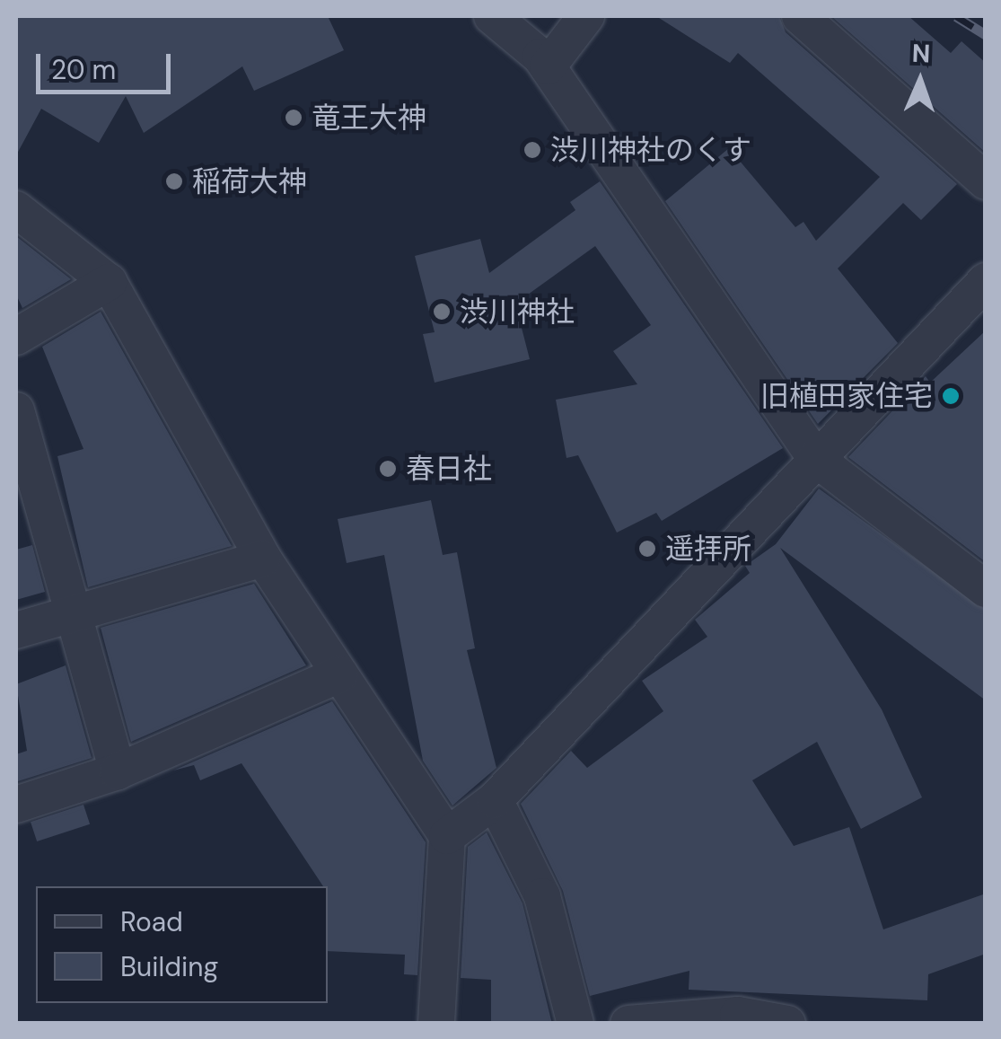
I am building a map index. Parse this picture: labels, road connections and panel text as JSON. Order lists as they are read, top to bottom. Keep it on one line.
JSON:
{"places":["竜王大神","渋川神社のくす","稲荷大神","渋川神社","旧植田家住宅","春日社","遥拝所"],"legend":["Road","Building"],"scale_bar":"20 m","north":"top"}
